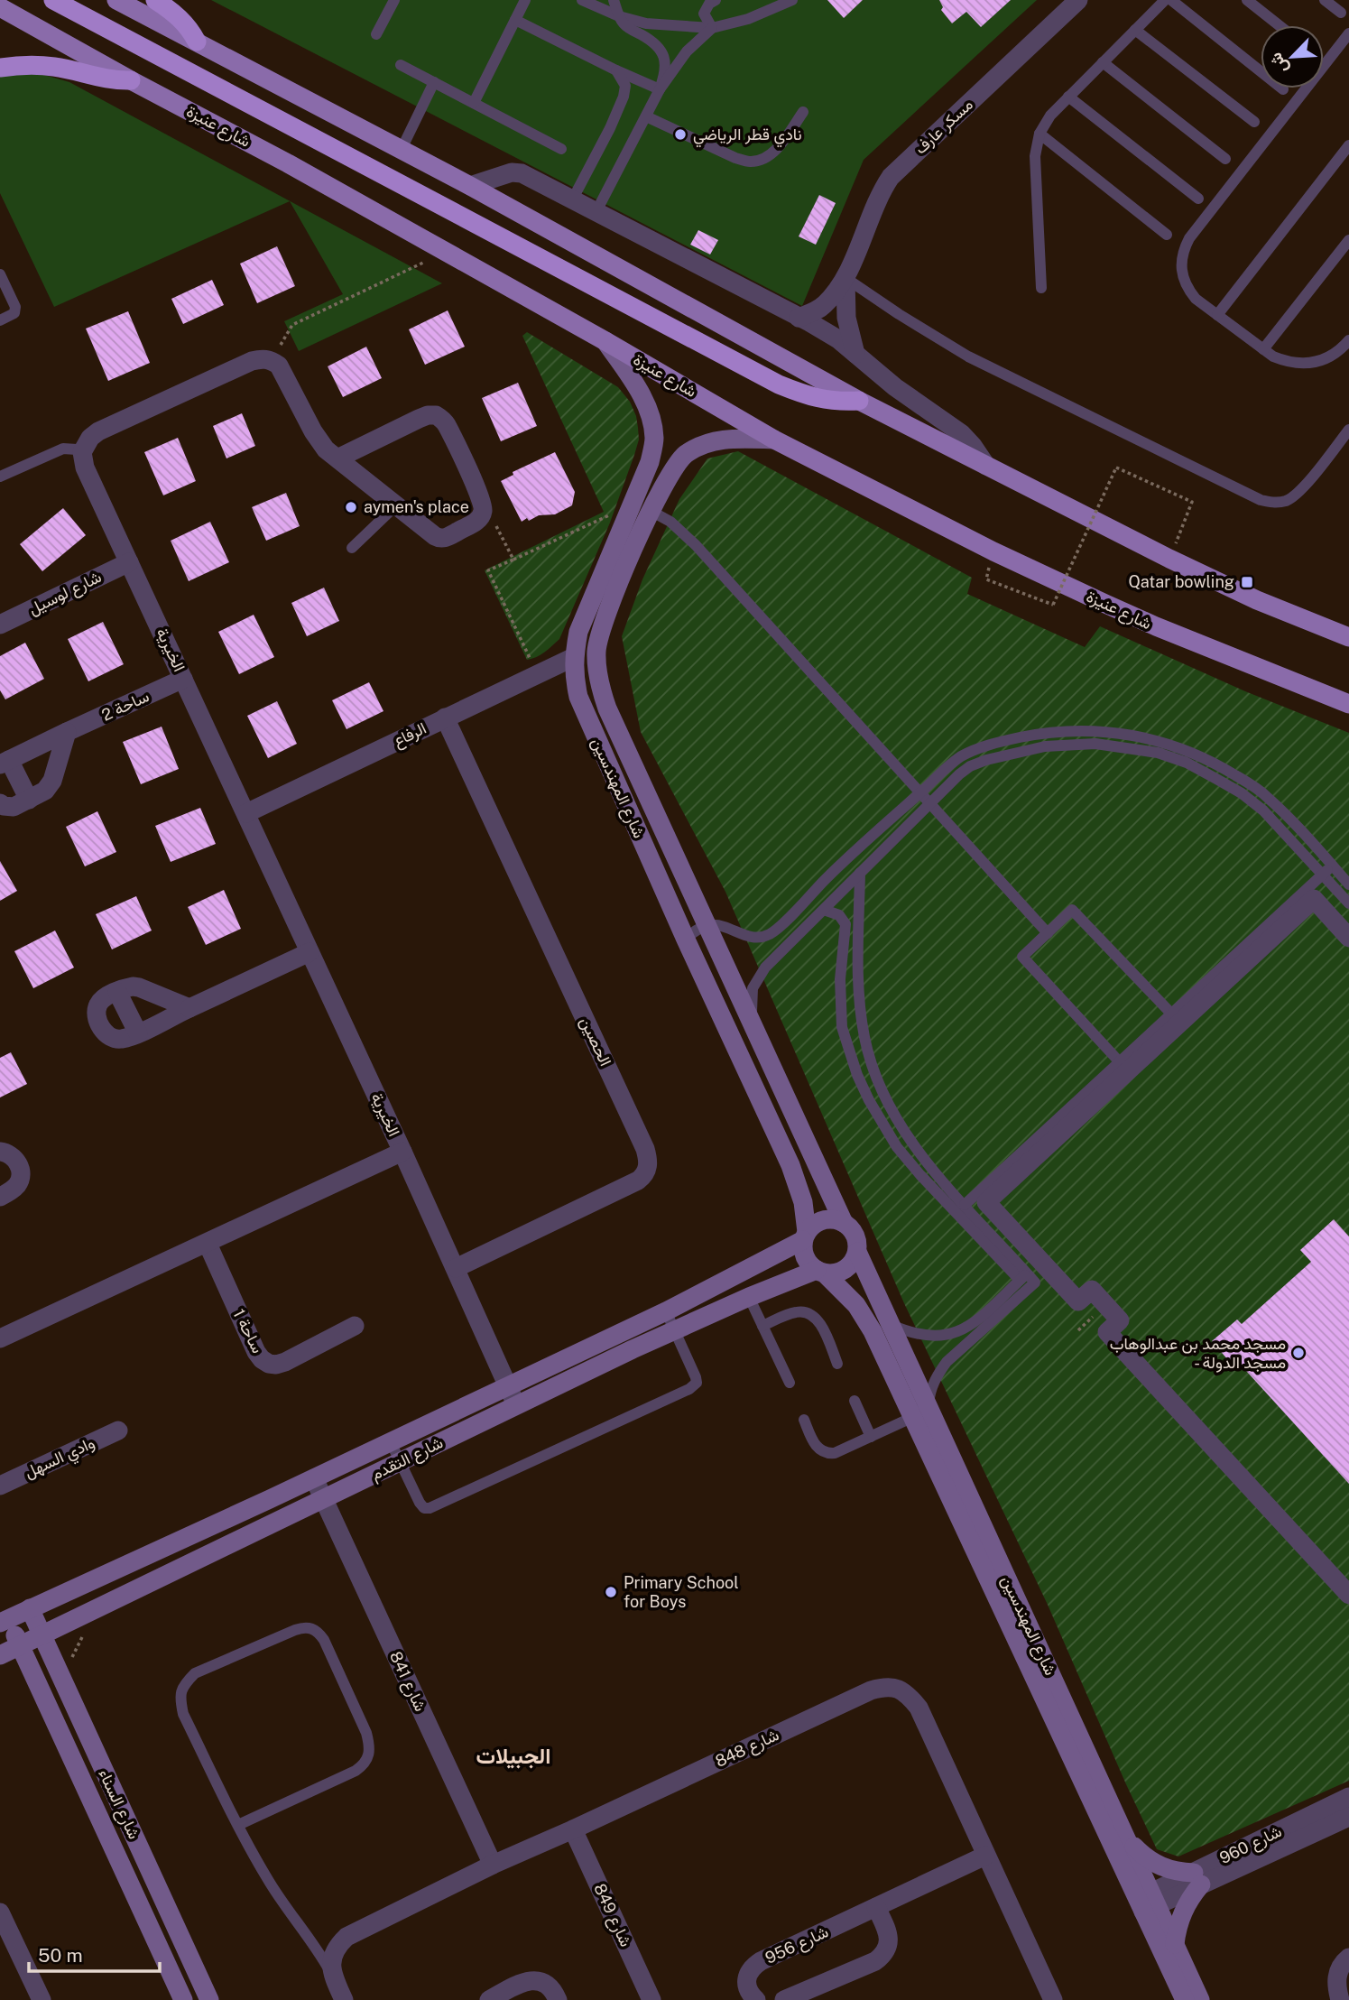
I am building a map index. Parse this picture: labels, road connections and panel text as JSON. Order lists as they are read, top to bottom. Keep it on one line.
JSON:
{"streets":{"main road":["شارع عنيزة"],"street":["مسكر عارف","شارع لوسيل","الخيرية","ساحة 2","الرفاع","شارع المهندسين","الحصين","ساحة 1","وادي السهل","شارع التقدم","شارع 841","شارع 848","شارع السناء","شارع 960","شارع 849","شارع 956"]},"crossings":[["شارع عنيزة","شارع المهندسين"],["شارع لوسيل","الخيرية"],["الخيرية","ساحة 2"],["الخيرية","الرفاع"],["الخيرية","الحصين"],["الخيرية","ساحة 1"],["الخيرية","شارع التقدم"],["الرفاع","شارع المهندسين"],["الرفاع","الحصين"],["شارع المهندسين","شارع التقدم"],["شارع المهندسين","شارع 960"],["شارع التقدم","شارع 841"],["شارع التقدم","شارع السناء"],["شارع 841","شارع 848"],["شارع 848","شارع 849"],["شارع 848","شارع 956"]],"districts":["الجبيلات"],"places":{"other":["نادي قطر الرياضي","aymen's place","مسجد محمد بن عبدالوهاب - مسجد الدولة","Primary School for Boys"],"transit":["Qatar bowling"]},"scale_bar":"50 m","north":"bottom left"}
